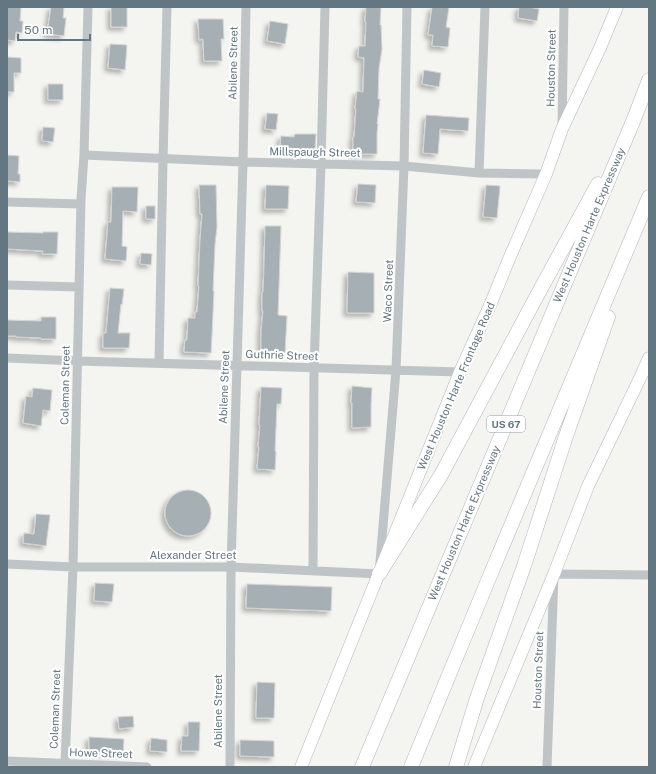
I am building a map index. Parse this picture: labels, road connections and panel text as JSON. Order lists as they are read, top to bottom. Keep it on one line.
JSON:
{"streets":{"highway":["West Houston Harte Expressway","US 67"],"main road":["West Houston Harte Frontage Road"],"street":["Abilene Street","Houston Street","Millspaugh Street","Waco Street","Guthrie Street","Coleman Street","Alexander Street","Howe Street"]},"crossings":[["Abilene Street","Millspaugh Street"],["Abilene Street","Guthrie Street"],["Abilene Street","Alexander Street"],["Houston Street","West Houston Harte Frontage Road"],["Millspaugh Street","Waco Street"],["Millspaugh Street","Coleman Street"],["Millspaugh Street","West Houston Harte Frontage Road"],["Waco Street","Guthrie Street"],["Waco Street","West Houston Harte Frontage Road"],["Waco Street","Alexander Street"],["Guthrie Street","Coleman Street"],["Guthrie Street","West Houston Harte Frontage Road"],["Coleman Street","Alexander Street"],["Coleman Street","Howe Street"],["West Houston Harte Frontage Road","Alexander Street"]],"scale_bar":"50 m"}
